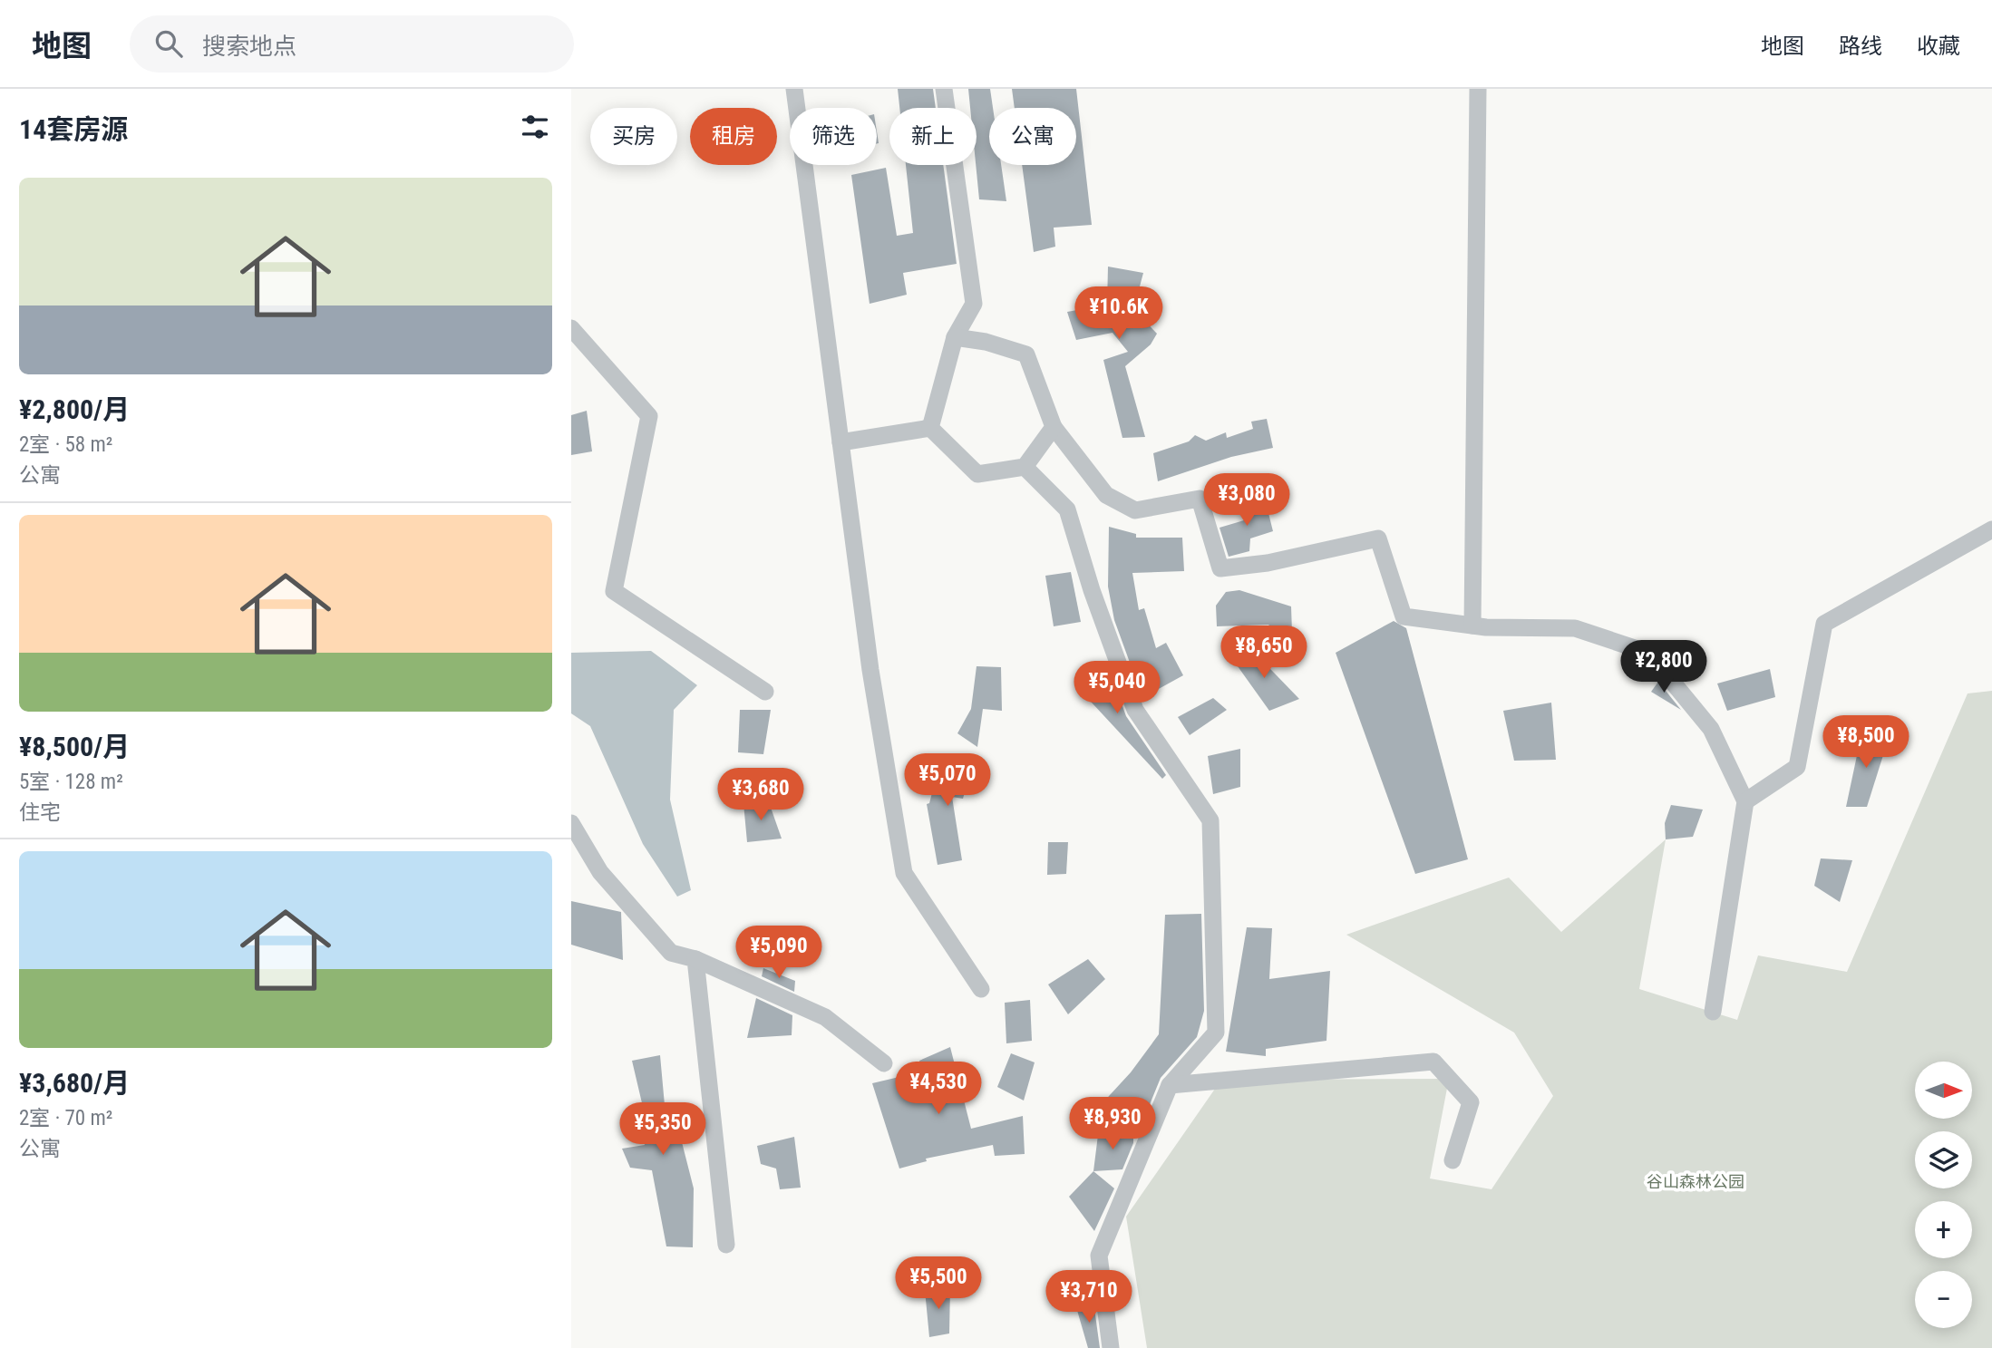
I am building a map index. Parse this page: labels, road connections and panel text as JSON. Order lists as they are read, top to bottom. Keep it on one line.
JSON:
{"parks":["谷山森林公园"],"north":"right","page":{"header":"地图","search":"搜索地点","nav":["地图","路线","收藏"],"heading":"14套房源","chip":["买房","租房","筛选","新上","公寓"],"list":[{"name":"¥2,800/月","note":"2室 · 58 m² · 公寓"},{"name":"¥8,500/月","note":"5室 · 128 m² · 住宅"},{"name":"¥3,680/月","note":"2室 · 70 m² · 公寓"}],"price":["¥10.6K","¥3,080","¥8,650","¥2,800","¥5,040","¥8,500","¥5,070","¥3,680","¥5,090","¥4,530","¥8,930","¥5,350","¥5,500","¥3,710"],"map_buttons":["+","−"]}}
